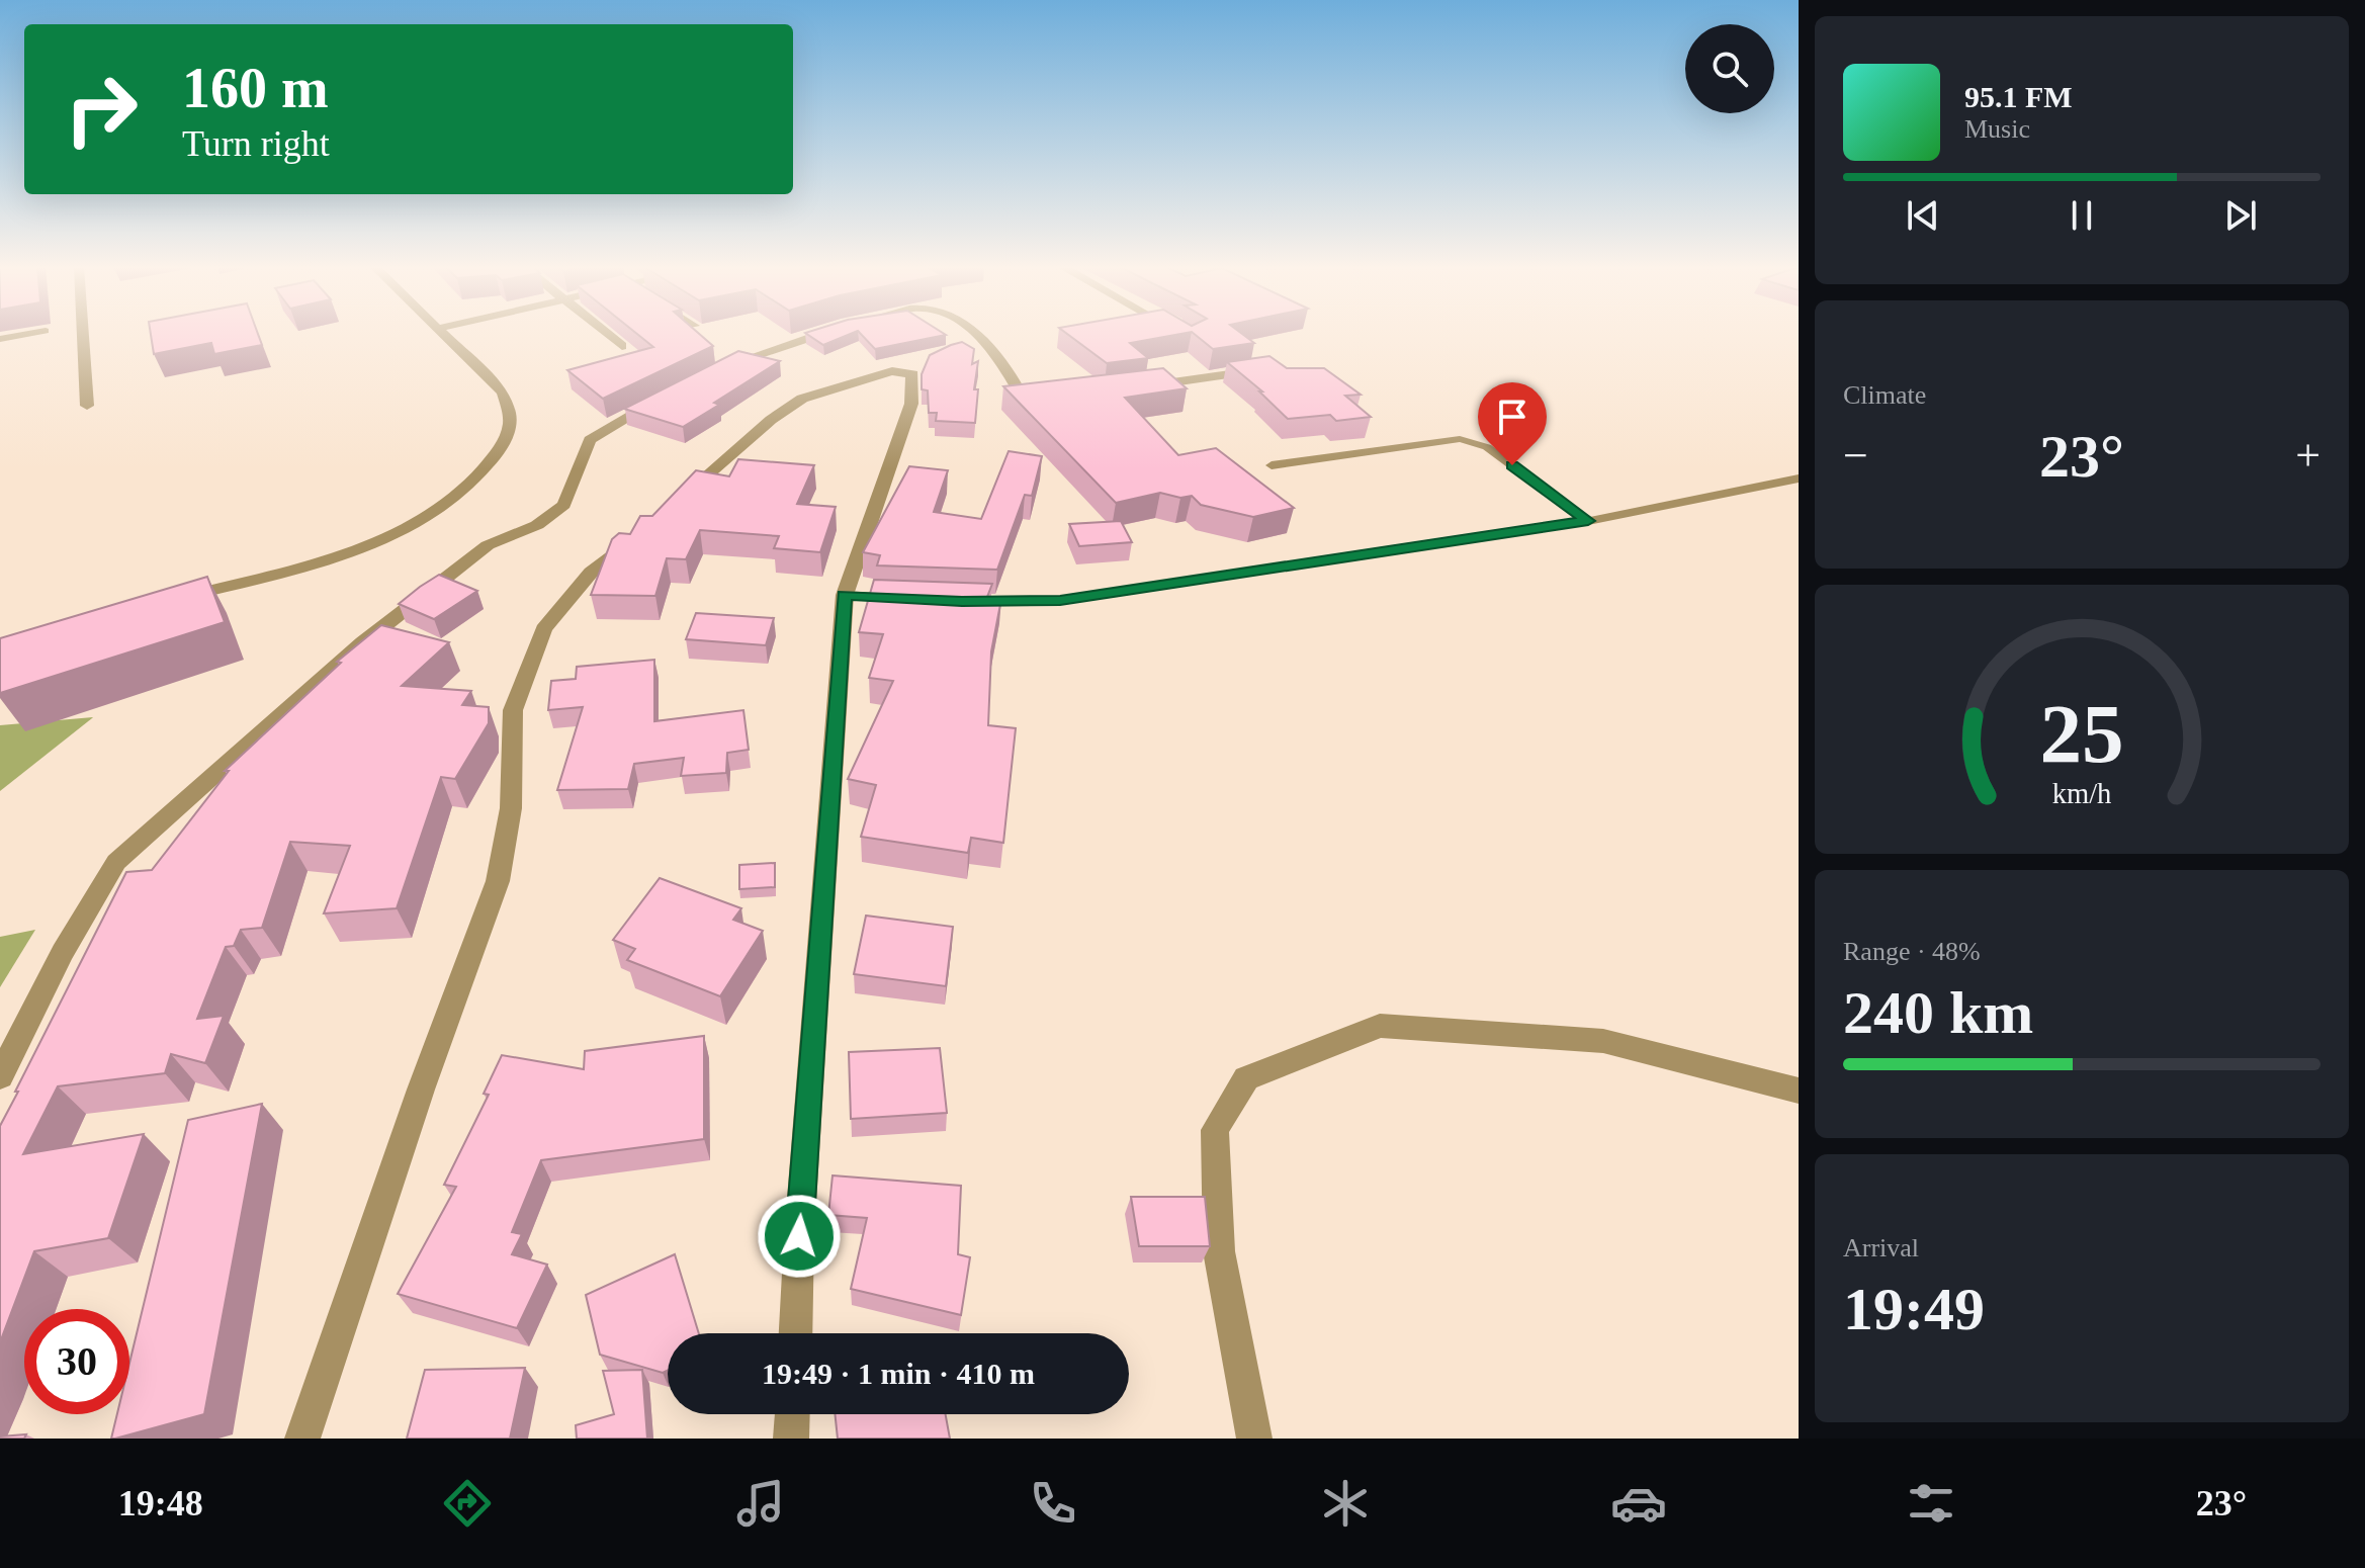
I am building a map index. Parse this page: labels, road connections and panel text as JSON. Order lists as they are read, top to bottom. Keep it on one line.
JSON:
{"page":{"turn":["160 m","Turn right"],"song":["95.1 FM","Music"],"tile":["Climate",["Range · 48%","240 km"],["Arrival","19:49"]],"heat":["−","23°","+"],"limit":"30","trip":"19:49 · 1 min · 410 m","tabs":["19:48","23°"],"gauge":["25","km/h"]}}
